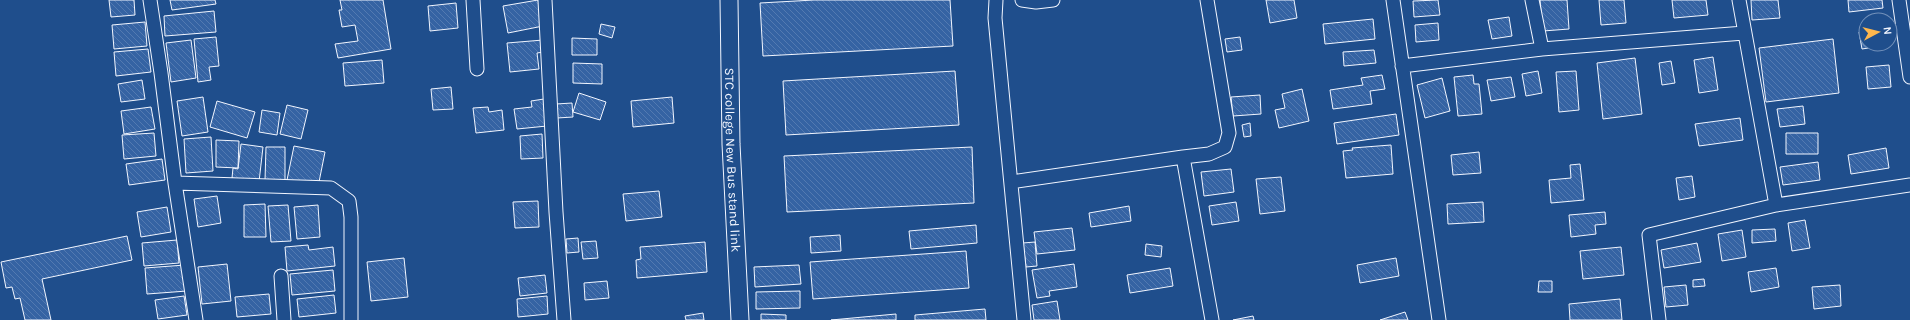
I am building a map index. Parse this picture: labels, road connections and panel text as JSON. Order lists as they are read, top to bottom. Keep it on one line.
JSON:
{"streets":{"street":["STC college New Bus stand link"]},"north":"right"}
